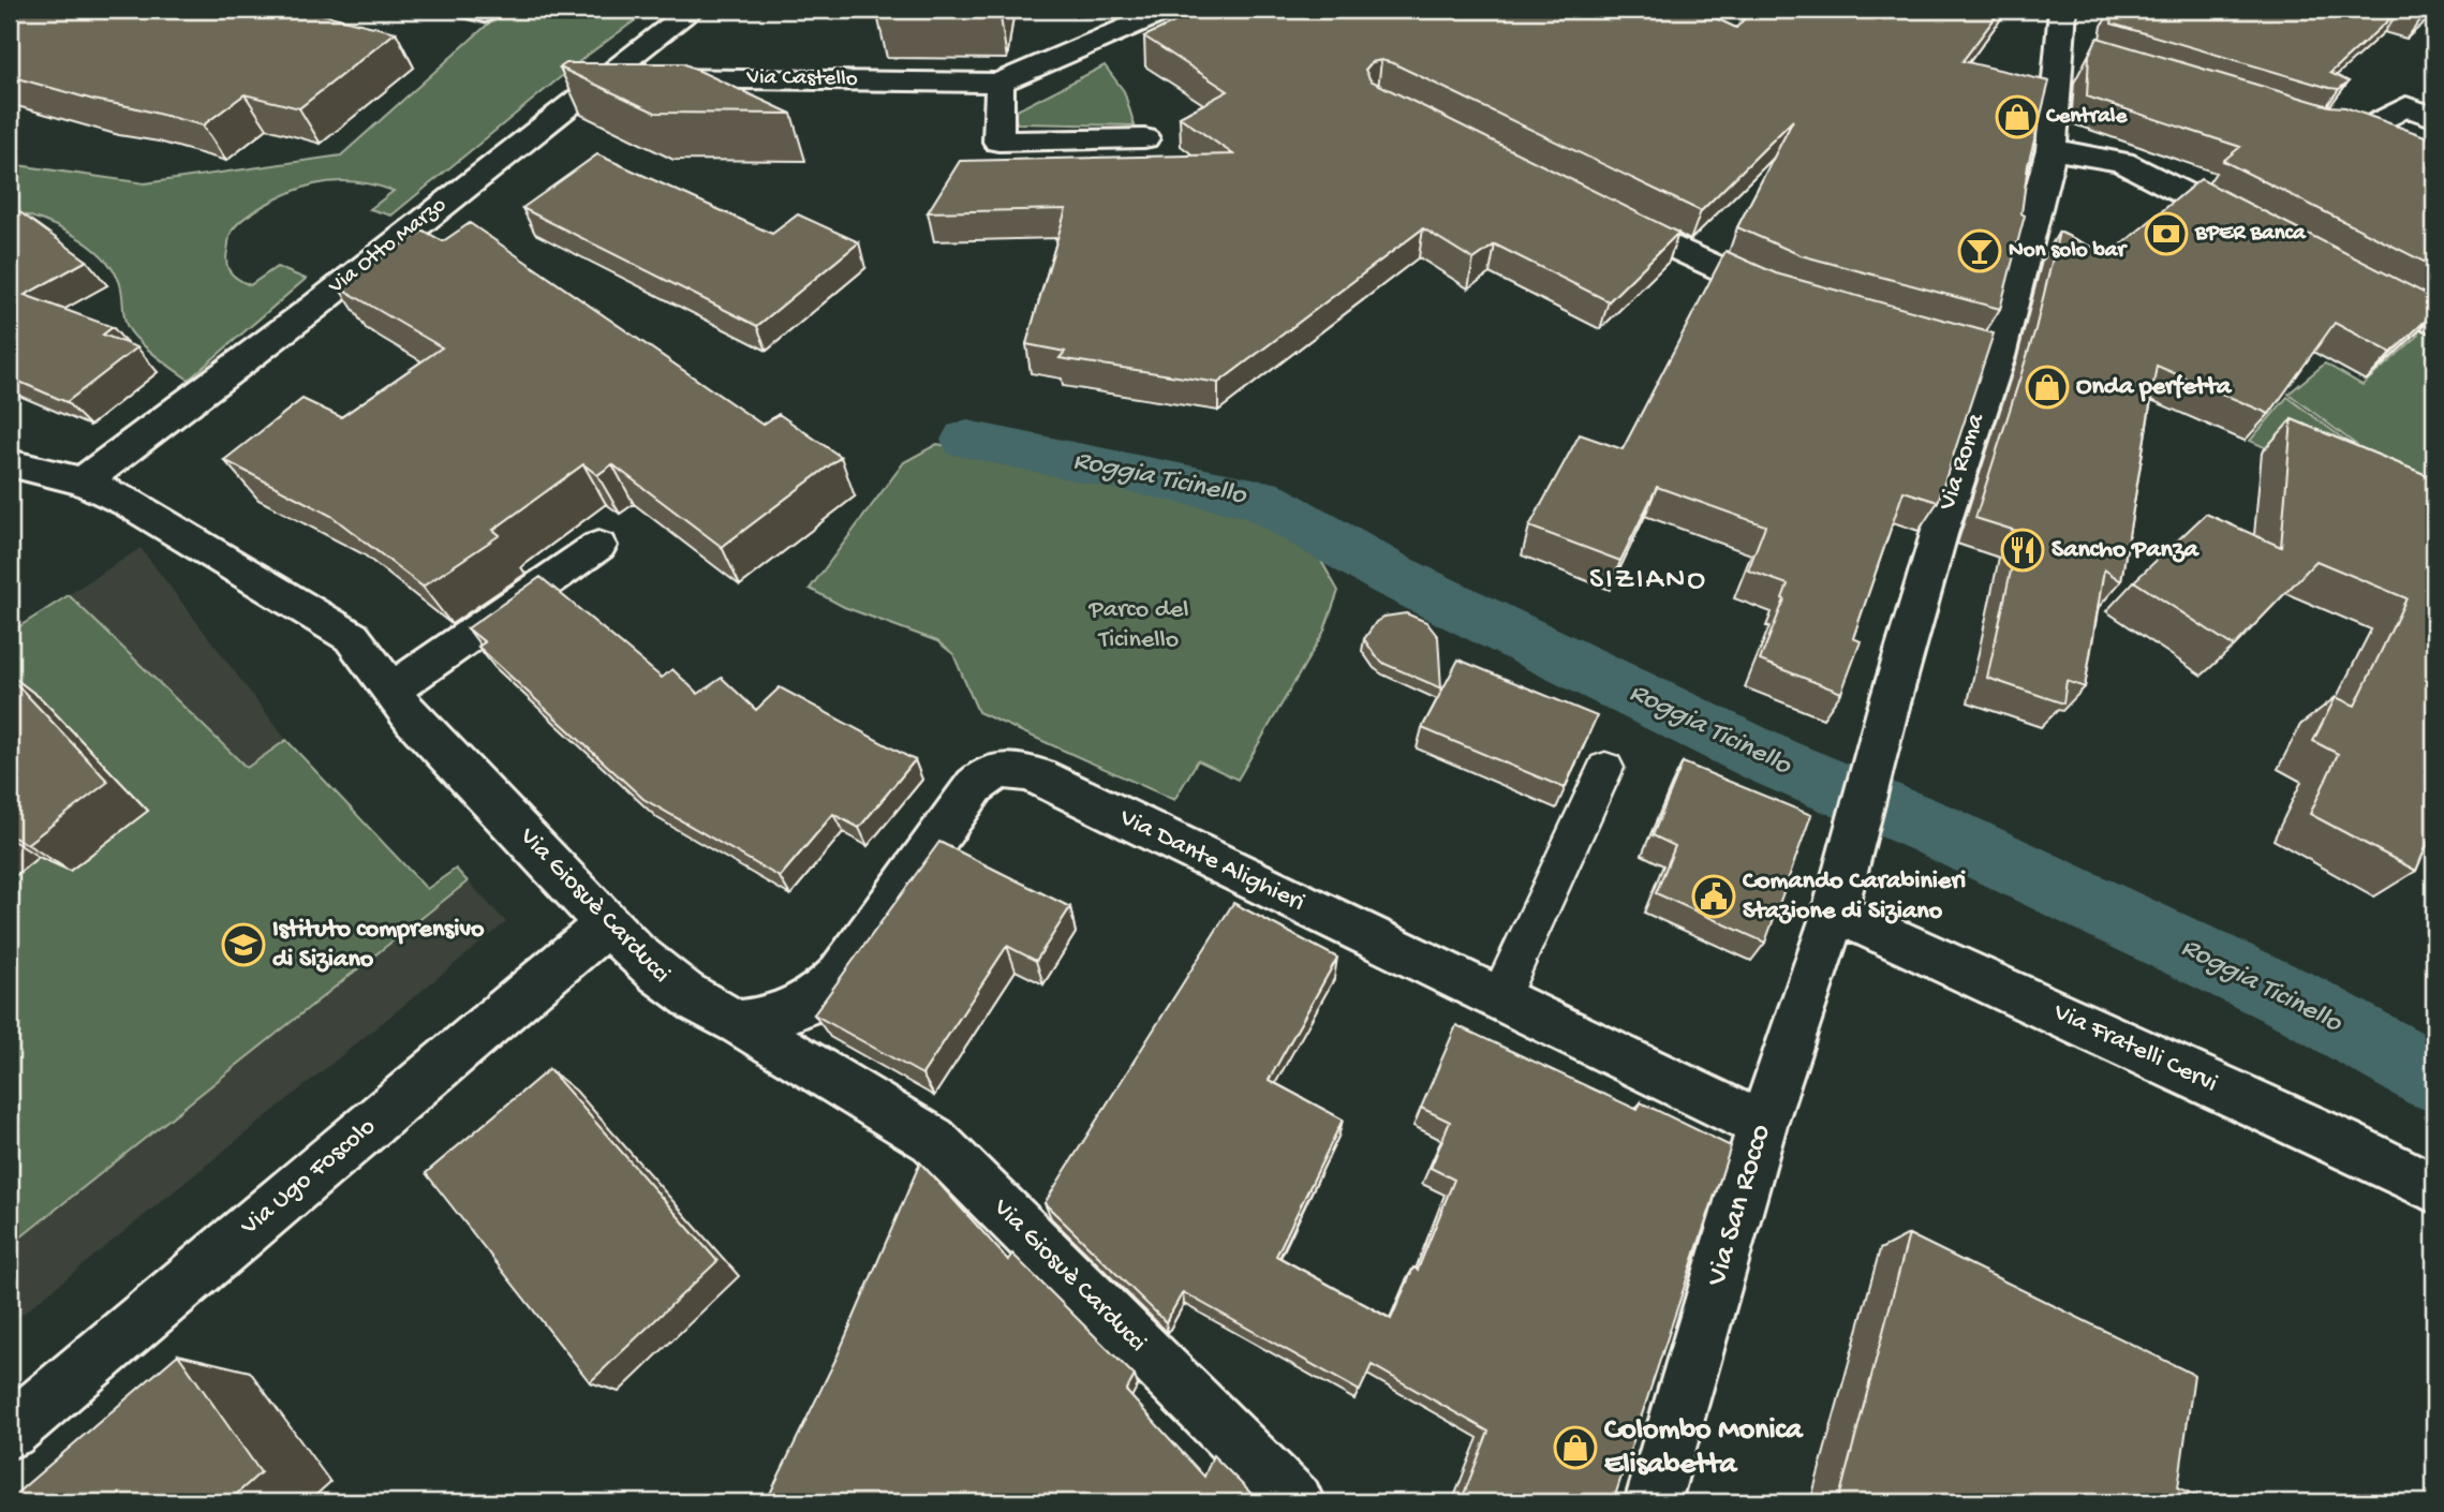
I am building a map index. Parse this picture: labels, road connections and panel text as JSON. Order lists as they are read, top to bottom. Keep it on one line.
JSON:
{"streets":{"street":["Via Castello","Via Otto Marzo","Via Roma","Via Dante Alighieri","Via Giosuè Carducci","Via Fratelli Cervi","Via Ugo Foscolo","Via San Rocco"]},"crossings":[["Via Castello","Via Otto Marzo"],["Via Otto Marzo","Via Giosuè Carducci"],["Via Roma","Via Fratelli Cervi"],["Via Roma","Via San Rocco"],["Via Dante Alighieri","Via Giosuè Carducci"],["Via Dante Alighieri","Via San Rocco"],["Via Giosuè Carducci","Via Ugo Foscolo"],["Via Fratelli Cervi","Via San Rocco"]],"districts":["SIZIANO"],"water":["Roggia Ticinello"],"parks":["Parco del Ticinello"],"places":{"shop":["Centrale","Onda perfetta","Colombo Monica Elisabetta"],"bank":["BPER Banca"],"bar":["Non solo bar"],"restaurant":["Sancho Panza"],"public building":["Comando Carabinieri Stazione di Siziano"],"school or university":["Istituto comprensivo di Siziano"]}}
